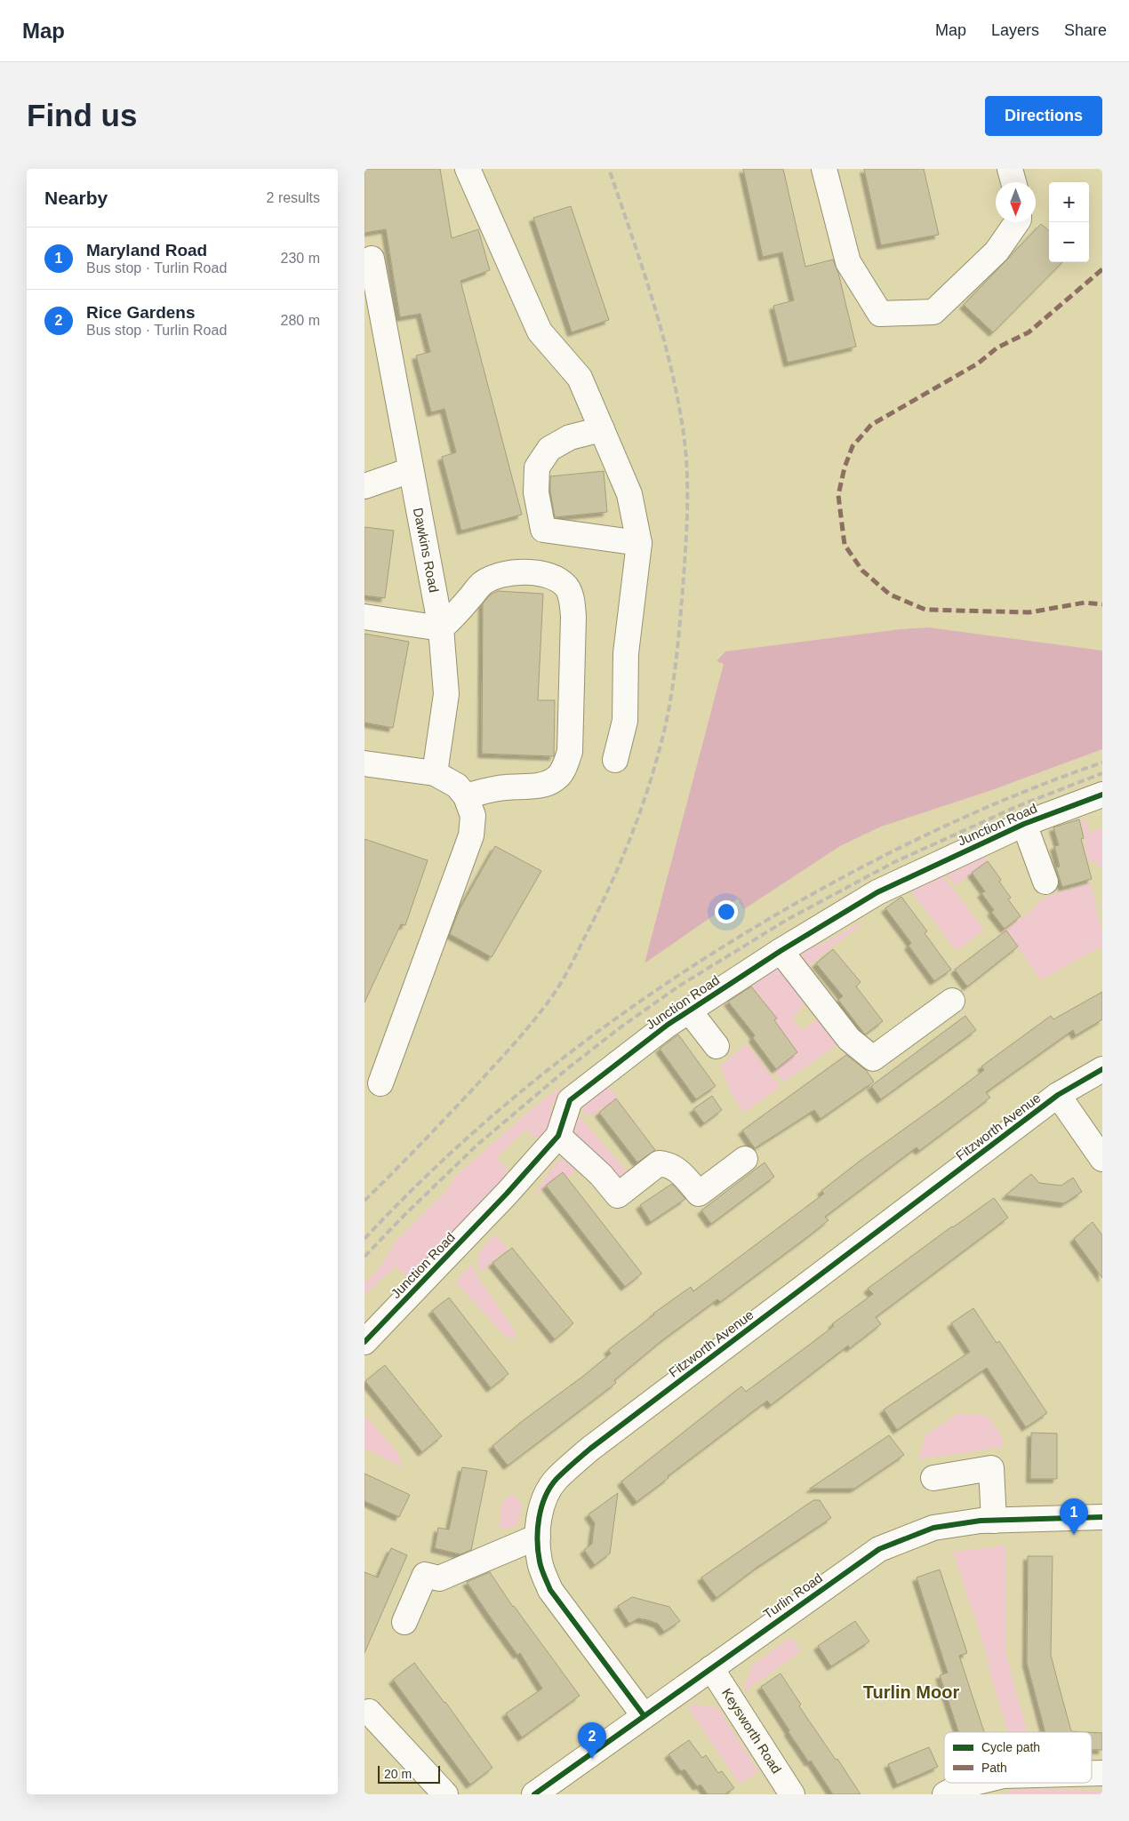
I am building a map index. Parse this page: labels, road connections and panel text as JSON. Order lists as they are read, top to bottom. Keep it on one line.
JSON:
{"streets":{"street":["Dawkins Road","Junction Road","Fitzworth Avenue","Turlin Road","Keysworth Road"]},"crossings":[["Fitzworth Avenue","Turlin Road"],["Turlin Road","Keysworth Road"]],"districts":["Turlin Moor"],"legend":["Cycle path","Path"],"scale_bar":"20 m","north":"bottom","page":{"header":"Map","nav":["Map","Layers","Share"],"buttons":"Directions","title":"Find us","heading":["Nearby","2 results"],"map_buttons":["+","−"],"list":[{"mark":"1","name":"Maryland Road","note":"Bus stop · Turlin Road","value":"230 m"},{"mark":"2","name":"Rice Gardens","note":"Bus stop · Turlin Road","value":"280 m"}],"pins":["1","2"],"scale":"20 m"}}
